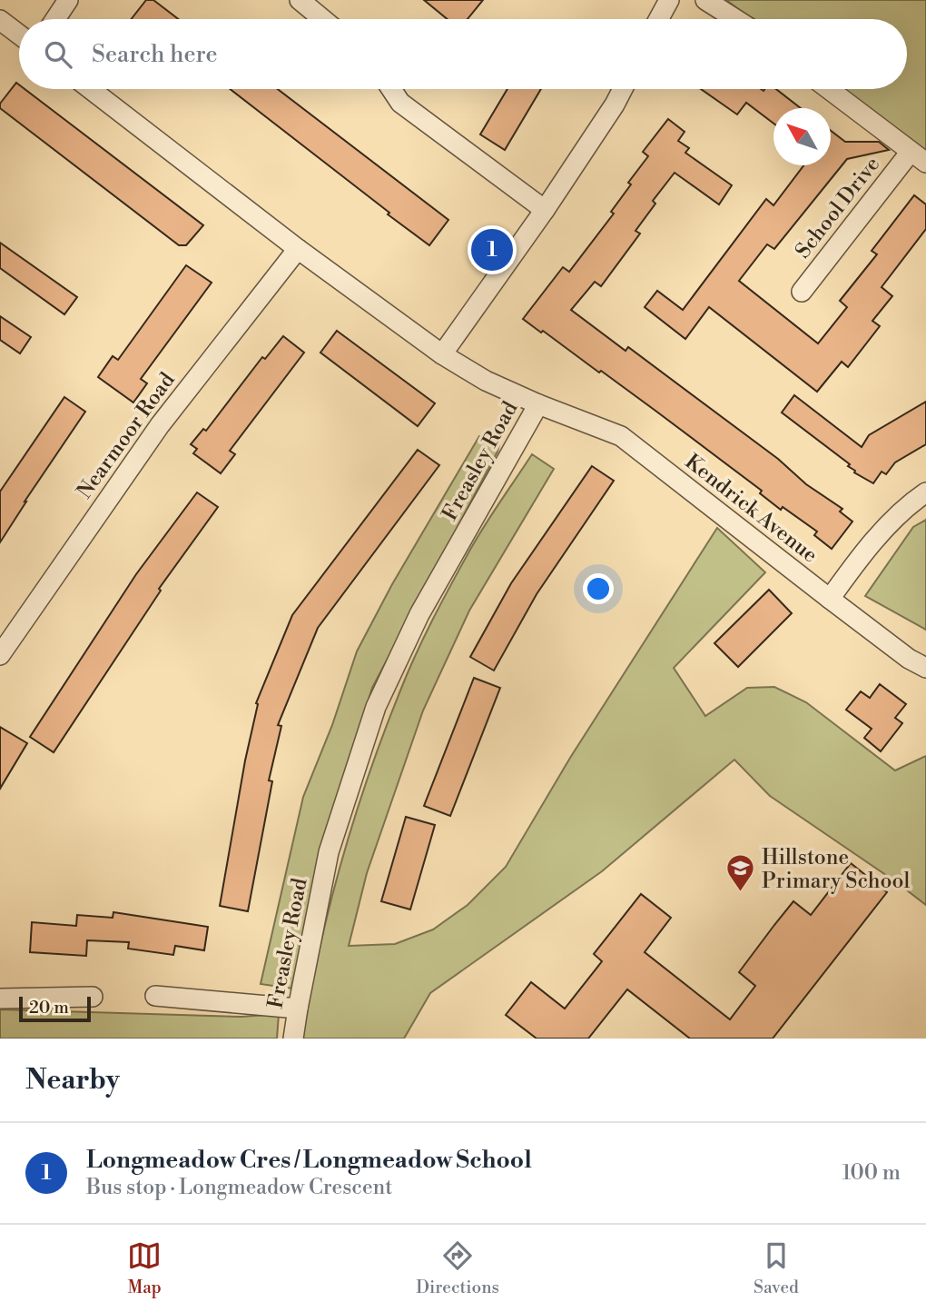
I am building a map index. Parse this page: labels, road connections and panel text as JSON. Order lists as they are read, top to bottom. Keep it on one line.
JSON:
{"streets":{"street":["School Drive","Nearmoor Road","Freasley Road","Kendrick Avenue"]},"crossings":[["Nearmoor Road","Freasley Road"],["Freasley Road","Kendrick Avenue"]],"places":{"school or university":["Hillstone Primary School"]},"scale_bar":"20 m","north":"top left","page":{"search":"Search here","pins":"1","scale":"20 m","heading":"Nearby","list":[{"mark":"1","name":"Longmeadow Cres / Longmeadow School","note":"Bus stop · Longmeadow Crescent","value":"100 m"}],"nav":["Map","Directions","Saved"]}}
